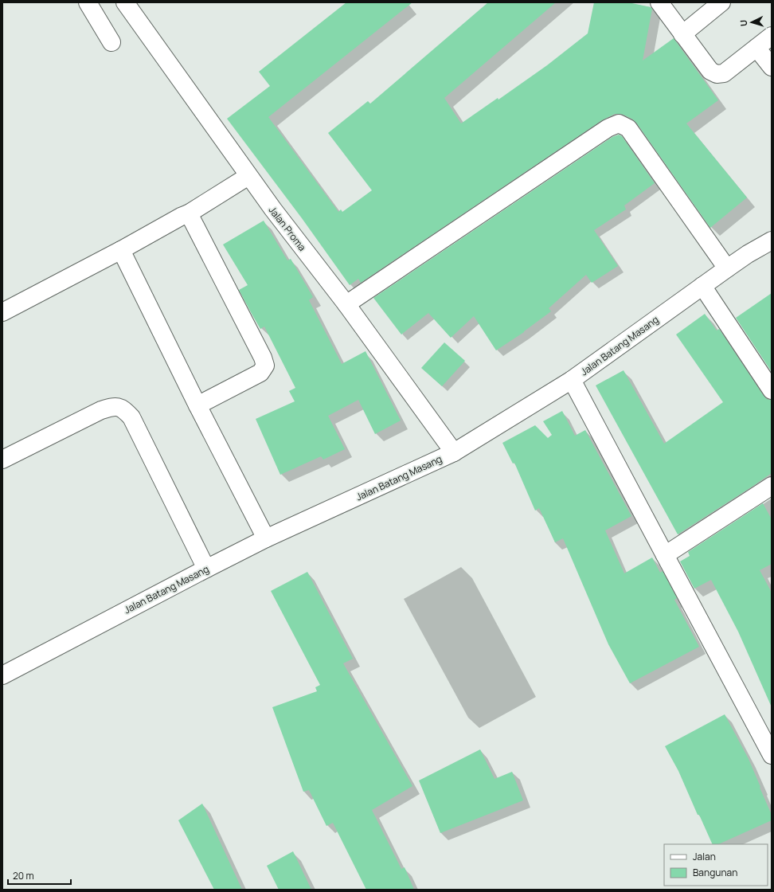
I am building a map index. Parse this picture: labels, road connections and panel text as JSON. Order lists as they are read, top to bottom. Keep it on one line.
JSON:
{"streets":{"street":["Jalan Proma","Jalan Batang Masang"]},"crossings":[["Jalan Proma","Jalan Batang Masang"]],"legend":["Jalan","Bangunan"],"scale_bar":"20 m","north":"left"}
